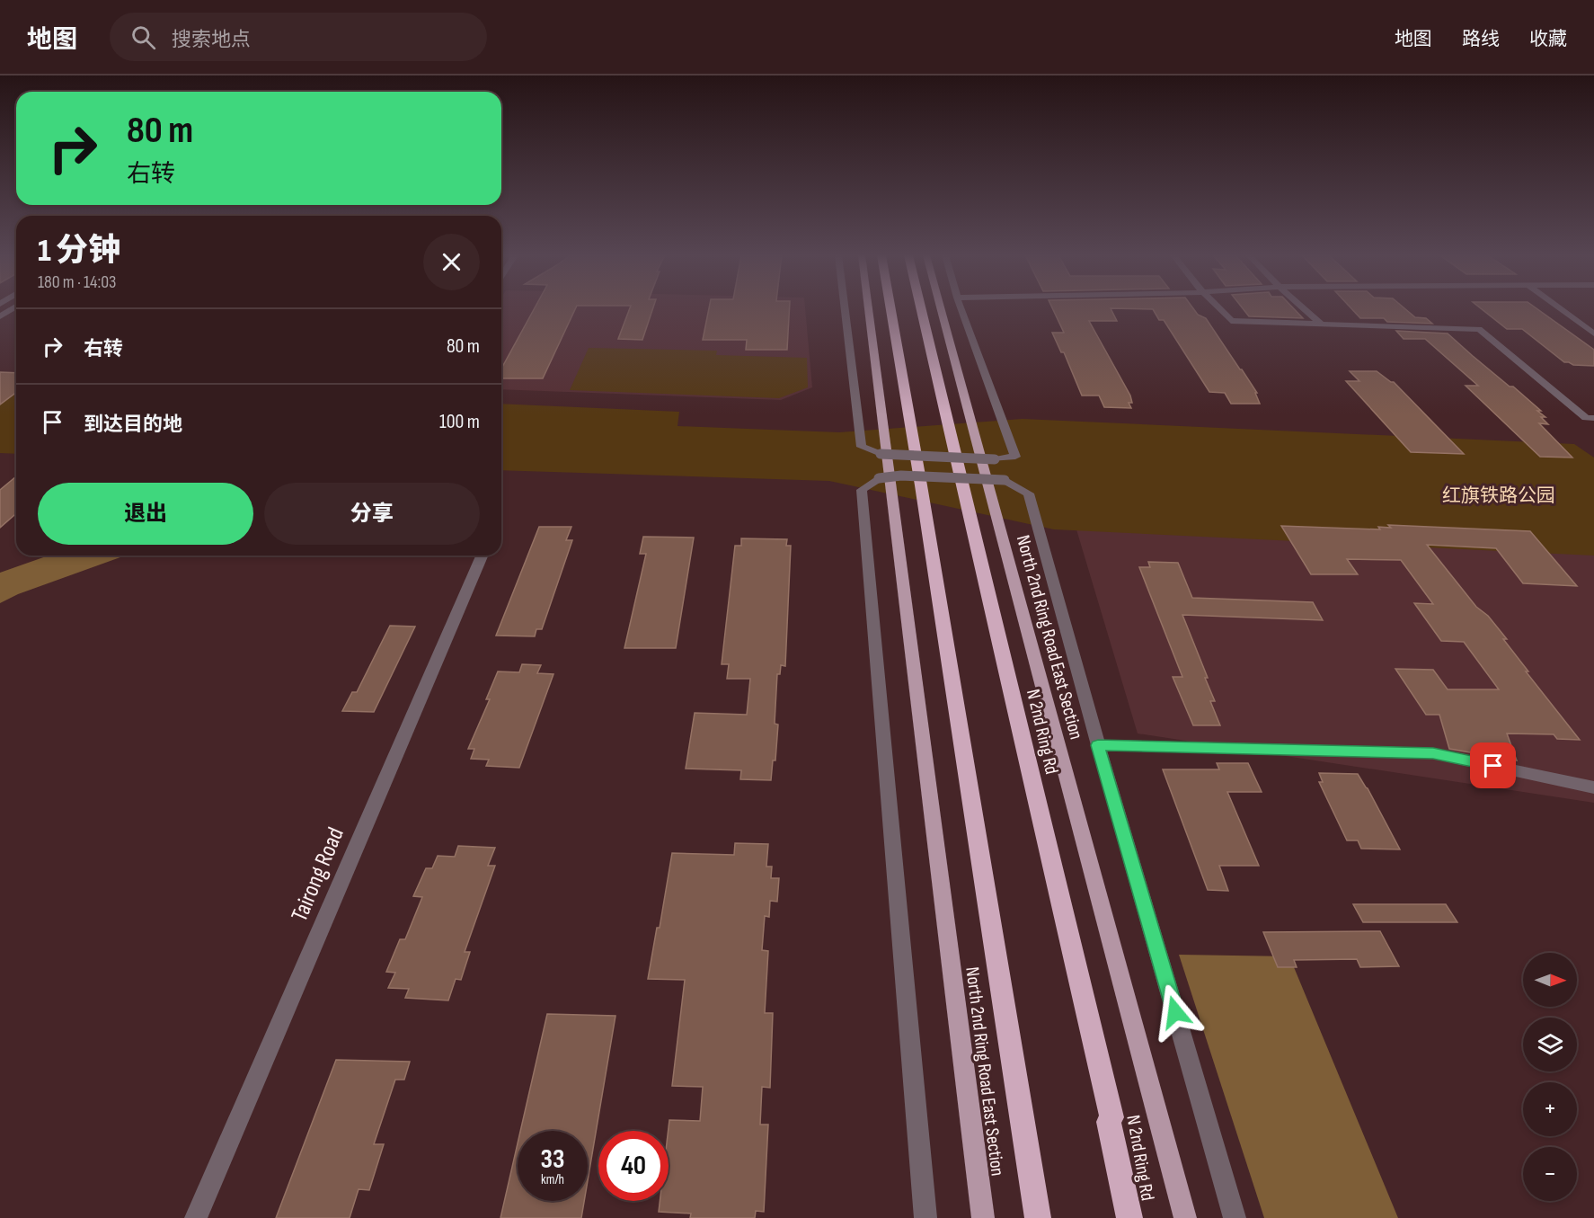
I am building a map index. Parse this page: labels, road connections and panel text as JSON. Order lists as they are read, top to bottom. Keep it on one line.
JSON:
{"streets":{"highway":["N 2nd Ring Rd"],"main road":["North 2nd Ring Road East Section"],"street":["Tairong Road"]},"parks":["红旗铁路公园"],"north":"right","page":{"header":"地图","search":"搜索地点","nav":["地图","路线","收藏"],"turn":["80 m","右转"],"heading":["1 分钟","180 m · 14:03"],"list":[{"name":"右转","value":"80 m"},{"name":"到达目的地","value":"100 m"}],"buttons":["退出","分享"],"map_buttons":["+","−"],"speed":"33 km/h","limit":"40"}}
